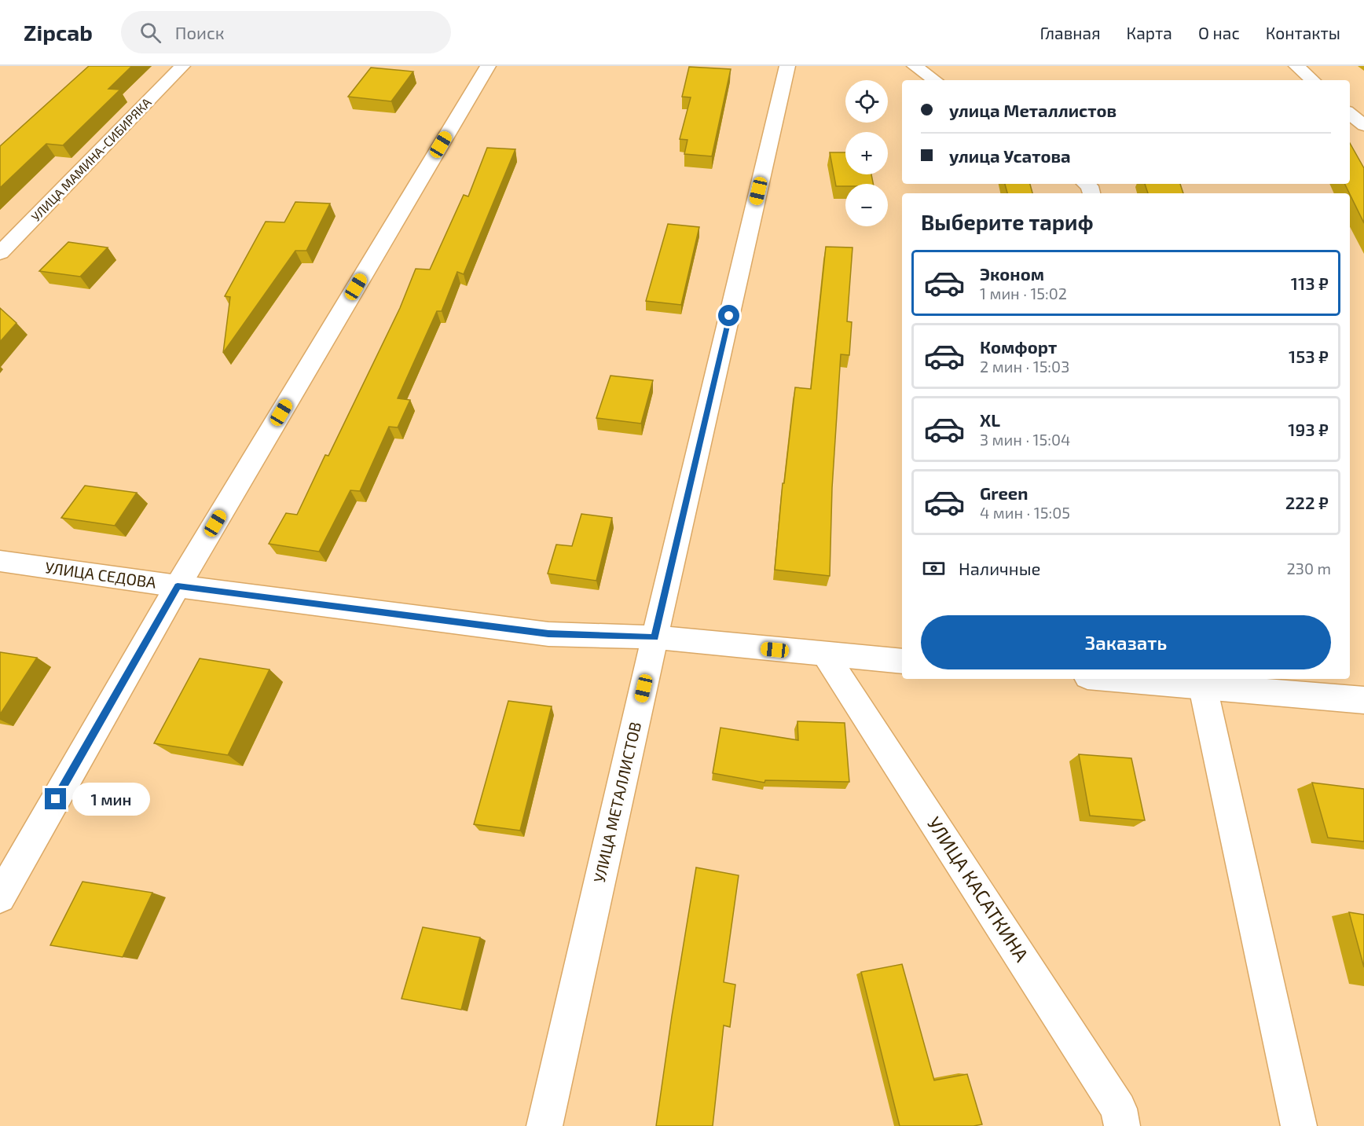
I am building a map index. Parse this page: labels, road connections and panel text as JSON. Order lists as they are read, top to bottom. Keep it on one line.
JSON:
{"streets":{"street":["УЛИЦА МАМИНА-СИБИРЯКА","УЛИЦА СЕДОВА","УЛИЦА МЕТАЛЛИСТОВ","УЛИЦА КАСАТКИНА"]},"crossings":[["УЛИЦА СЕДОВА","УЛИЦА МЕТАЛЛИСТОВ"],["УЛИЦА СЕДОВА","УЛИЦА КАСАТКИНА"]],"page":{"header":"Zipcab","search":"Поиск","nav":["Главная","Карта","О нас","Контакты"],"map_buttons":["+","−"],"banner":["улица Металлистов","улица Усатова"],"heading":"Выберите тариф","list":[{"name":"Эконом","note":"1 мин · 15:02","value":"113 ₽"},{"name":"Комфорт","note":"2 мин · 15:03","value":"153 ₽"},{"name":"XL","note":"3 мин · 15:04","value":"193 ₽"},{"name":"Green","note":"4 мин · 15:05","value":"222 ₽"}],"pay":["Наличные","230 m"],"buttons":"Заказать","bubble":"1 мин"}}
